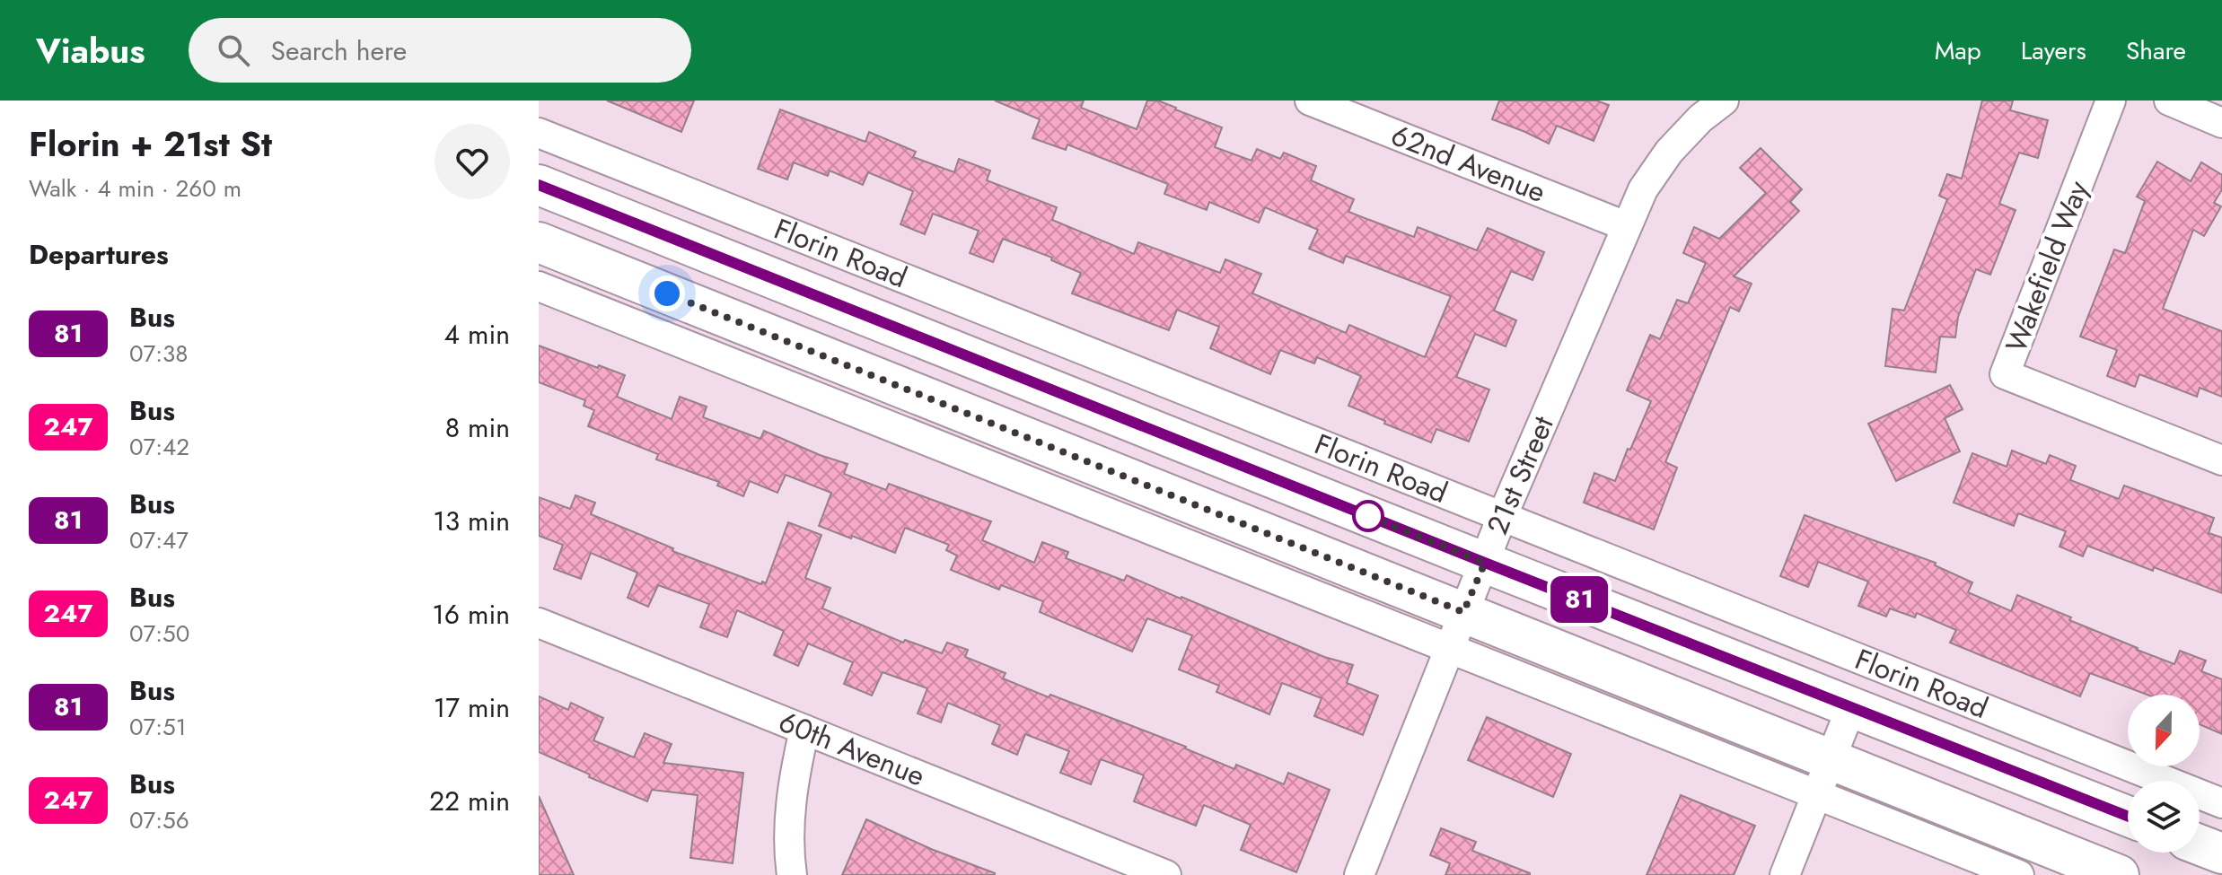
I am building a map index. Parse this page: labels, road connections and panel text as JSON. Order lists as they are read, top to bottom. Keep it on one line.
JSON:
{"streets":{"main road":["Florin Road"],"street":["62nd Avenue","Wakefield Way","21st Street","60th Avenue"]},"crossings":[["62nd Avenue","21st Street"],["Florin Road","21st Street"]],"lines":["bus line 81"],"north":"bottom","page":{"header":"Viabus","search":"Search here","nav":["Map","Layers","Share"],"heading":[["Florin + 21st St","Walk · 4 min · 260 m"],"Departures"],"on_map":"81","list":[{"mark":"81","name":"Bus","note":"07:38","value":"4 min"},{"mark":"247","name":"Bus","note":"07:42","value":"8 min"},{"mark":"81","name":"Bus","note":"07:47","value":"13 min"},{"mark":"247","name":"Bus","note":"07:50","value":"16 min"},{"mark":"81","name":"Bus","note":"07:51","value":"17 min"},{"mark":"247","name":"Bus","note":"07:56","value":"22 min"}]}}
